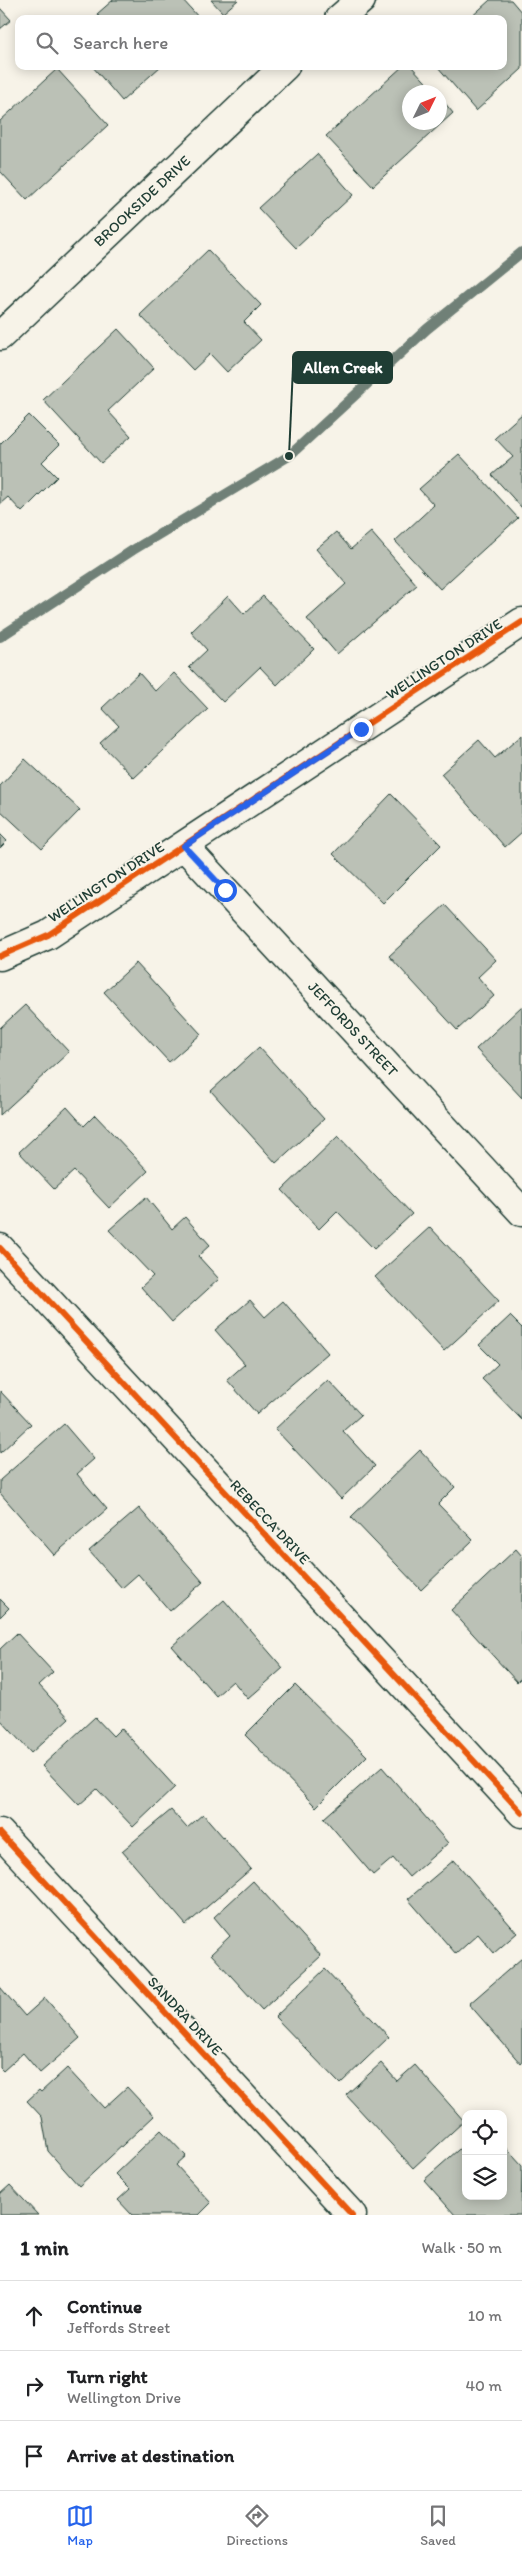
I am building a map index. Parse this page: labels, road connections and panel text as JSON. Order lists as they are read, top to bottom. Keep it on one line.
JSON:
{"streets":{"street":["BROOKSIDE DRIVE","WELLINGTON DRIVE","JEFFORDS STREET","REBECCA DRIVE","SANDRA DRIVE"]},"crossings":[["WELLINGTON DRIVE","JEFFORDS STREET"]],"places":["Allen Creek"],"north":"top right","page":{"search":"Search here","heading":["1 min","Walk · 50 m"],"list":[["Continue","Jeffords Street","10 m"],["Turn right","Wellington Drive","40 m"],"Arrive at destination"],"nav":["Map","Directions","Saved"]}}
